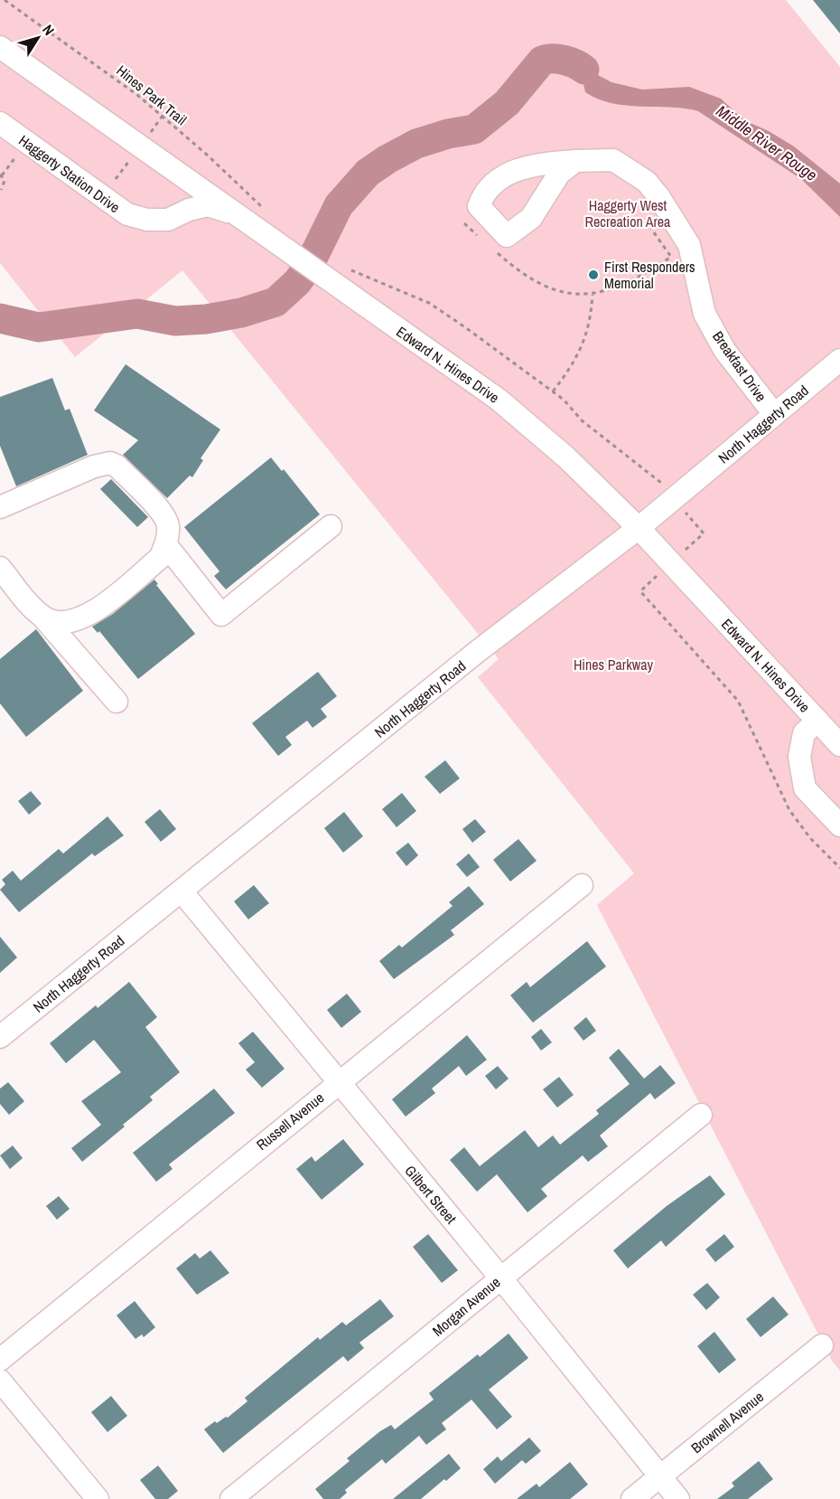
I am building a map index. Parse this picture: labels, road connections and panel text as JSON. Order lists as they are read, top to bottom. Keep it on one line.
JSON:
{"streets":{"street":["Haggerty Station Drive","Edward N. Hines Drive","Breakfast Drive","North Haggerty Road","Russell Avenue","Gilbert Street","Morgan Avenue","Brownell Avenue"],"path":["Hines Park Trail"]},"crossings":[["Haggerty Station Drive","Edward N. Hines Drive"],["Edward N. Hines Drive","North Haggerty Road"],["Breakfast Drive","North Haggerty Road"],["North Haggerty Road","Gilbert Street"],["Russell Avenue","Gilbert Street"],["Gilbert Street","Morgan Avenue"],["Gilbert Street","Brownell Avenue"]],"water":["Middle River Rouge"],"parks":["Haggerty West Recreation Area","Hines Parkway"],"places":["First Responders Memorial"],"north":"top right"}
